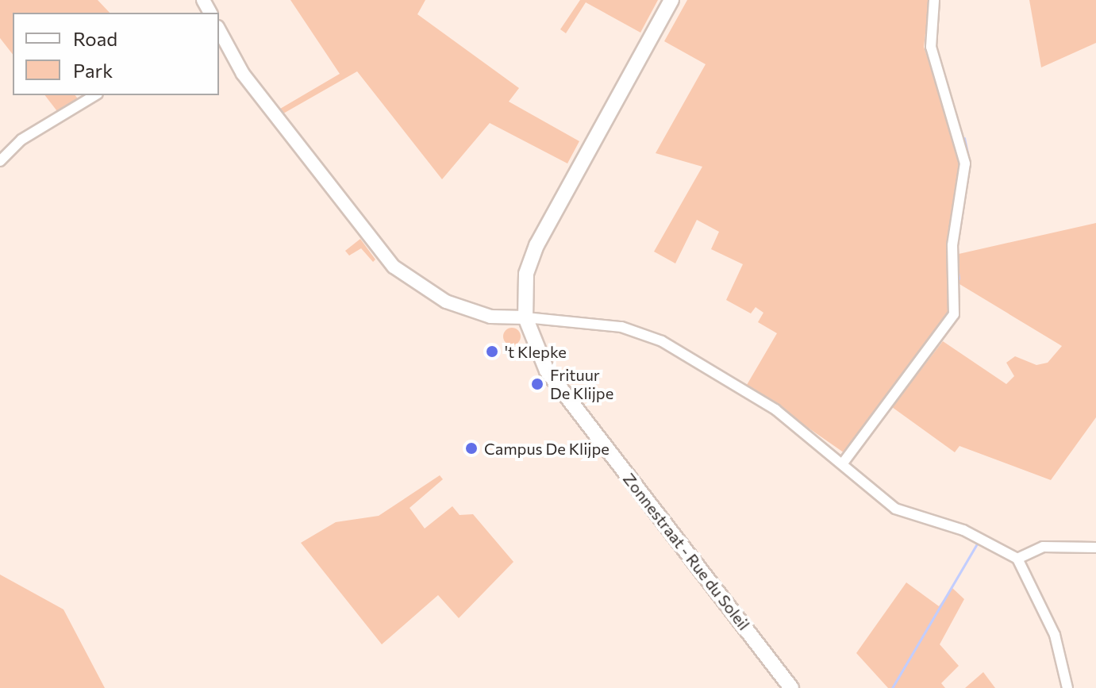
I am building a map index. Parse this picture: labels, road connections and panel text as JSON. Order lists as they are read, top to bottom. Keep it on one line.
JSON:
{"streets":{"main road":["Zonnestraat - Rue du Soleil"]},"places":["'t Klepke","Frituur De Klijpe","Campus De Klijpe"],"legend":["Road","Park"]}
